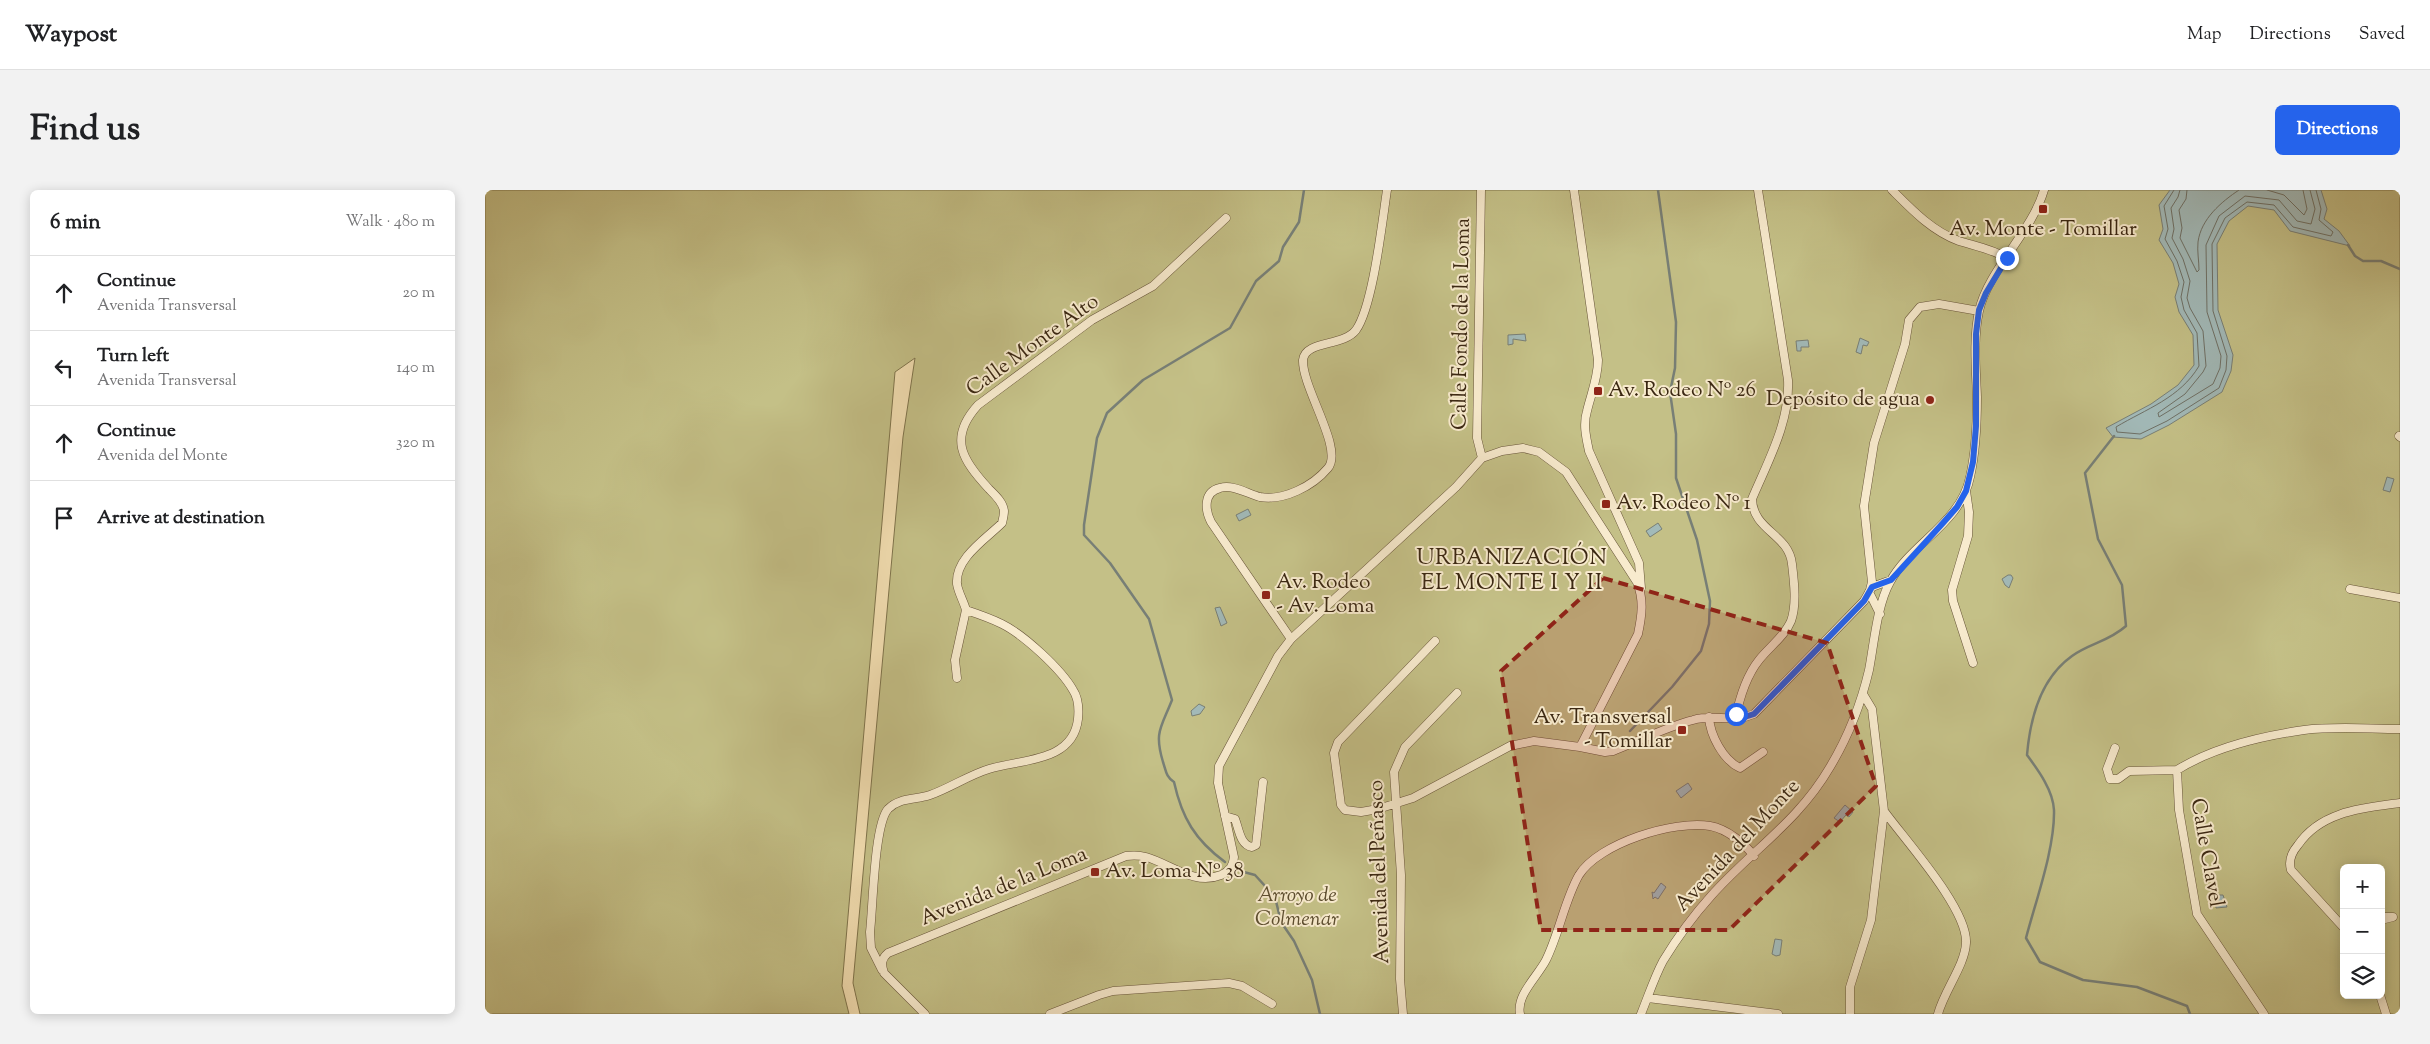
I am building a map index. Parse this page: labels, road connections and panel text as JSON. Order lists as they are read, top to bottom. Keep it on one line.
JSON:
{"streets":{"street":["Calle Fondo de la Loma","Calle Monte Alto","Avenida del Monte","Calle Clavel","Avenida del Peñasco","Avenida de la Loma"]},"crossings":[["Calle Fondo de la Loma","Avenida de la Loma"]],"districts":["URBANIZACIÓN EL MONTE I Y II"],"parks":["Arroyo de Colmenar"],"places":{"transit":["Av. Monte - Tomillar","Av. Rodeo Nº 26","Av. Rodeo Nº 1","Av. Rodeo - Av. Loma","Av. Transversal - Tomillar","Av. Loma Nº 38"],"other":["Depósito de agua"]},"page":{"header":"Waypost","nav":["Map","Directions","Saved"],"title":"Find us","buttons":"Directions","heading":["6 min","Walk · 480 m"],"list":[["Continue","Avenida Transversal","20 m"],["Turn left","Avenida Transversal","140 m"],["Continue","Avenida del Monte","320 m"],"Arrive at destination"],"map_buttons":["+","−"]}}
